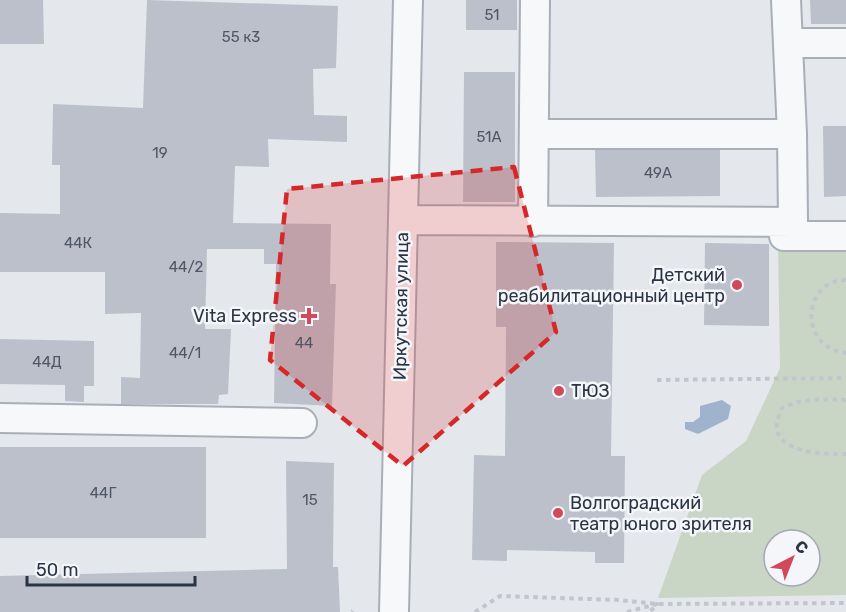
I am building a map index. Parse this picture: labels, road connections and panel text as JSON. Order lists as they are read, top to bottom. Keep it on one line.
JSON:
{"streets":{"street":["Иркутская улица"]},"places":{"other":["Детский реабилитационный центр","ТЮЗ","Волгоградский театр юного зрителя"],"health":["Vita Express"]},"house_numbers":["51","55 к3","51А","19","49А","44К","44/2","44","44/1","44Д","44Г","15"],"scale_bar":"50 m","north":"top right"}
